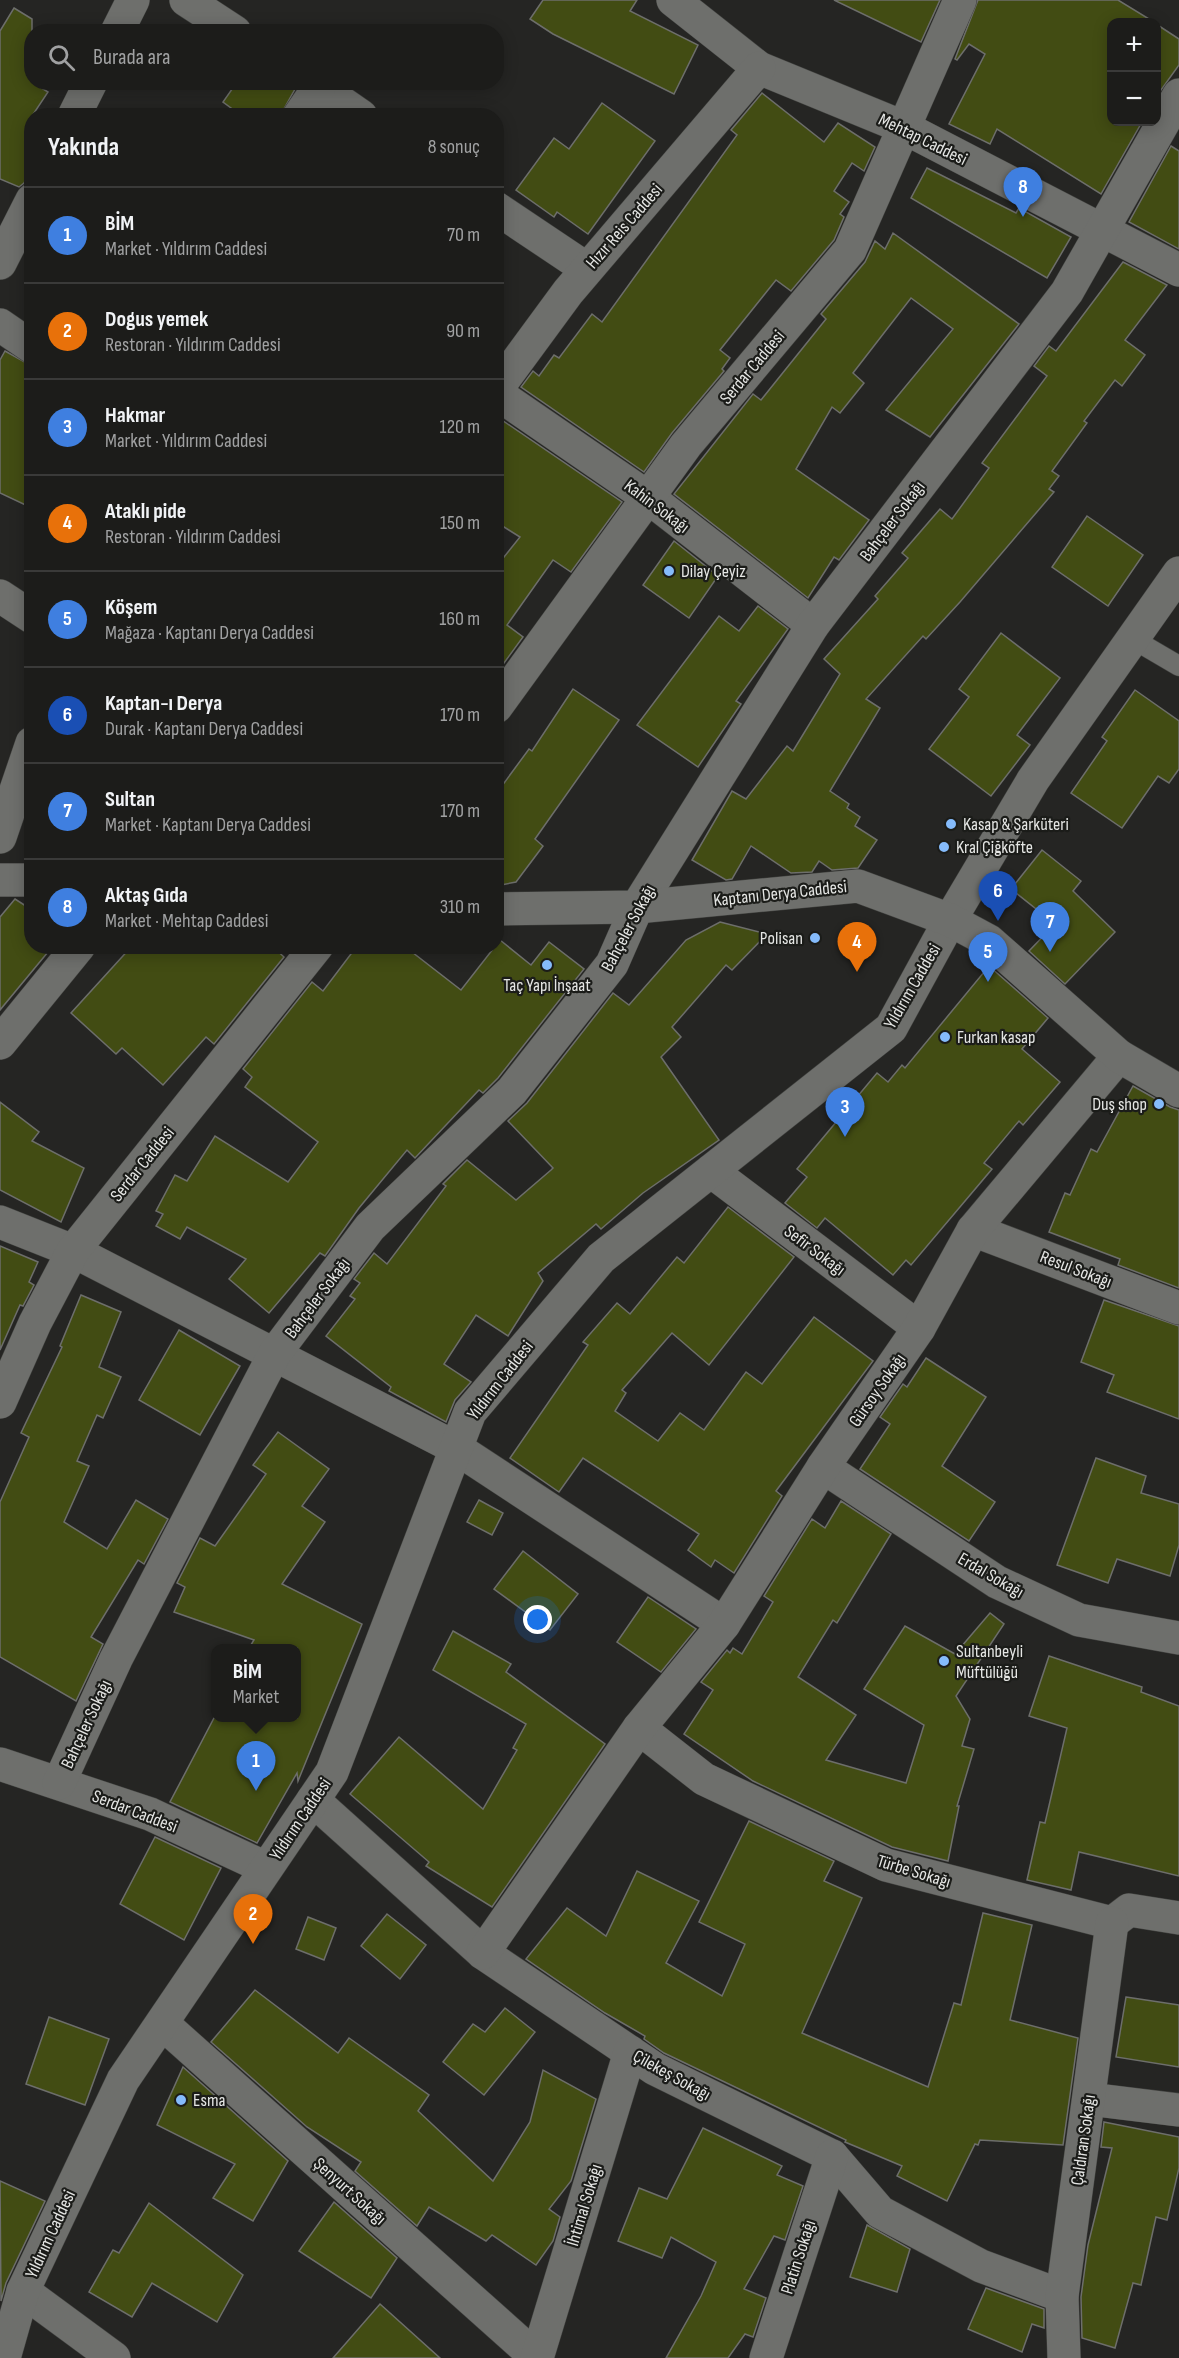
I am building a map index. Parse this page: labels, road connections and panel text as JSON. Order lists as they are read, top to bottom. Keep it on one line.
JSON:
{"streets":{"street":["Mehtap Caddesi","Hızır Reis Caddesi","Serdar Caddesi","Kahin Sokağı","Bahçeler Sokağı","Kaptanı Derya Caddesi","Yıldırım Caddesi","Sefir Sokağı","Resul Sokağı","Gürsoy Sokağı","Erdal Sokağı","Türbe Sokağı","Çilekeş Sokağı","Çaldıran Sokağı","Şenyurt Sokağı","İhtimal Sokağı","Platin Sokağı"]},"crossings":[["Mehtap Caddesi","Hızır Reis Caddesi"],["Mehtap Caddesi","Serdar Caddesi"],["Mehtap Caddesi","Bahçeler Sokağı"],["Serdar Caddesi","Kahin Sokağı"],["Serdar Caddesi","Bahçeler Sokağı"],["Serdar Caddesi","Yıldırım Caddesi"],["Kahin Sokağı","Bahçeler Sokağı"],["Bahçeler Sokağı","Kaptanı Derya Caddesi"],["Kaptanı Derya Caddesi","Yıldırım Caddesi"],["Kaptanı Derya Caddesi","Gürsoy Sokağı"],["Yıldırım Caddesi","Sefir Sokağı"],["Yıldırım Caddesi","Çilekeş Sokağı"],["Yıldırım Caddesi","Şenyurt Sokağı"],["Sefir Sokağı","Gürsoy Sokağı"],["Resul Sokağı","Gürsoy Sokağı"],["Gürsoy Sokağı","Erdal Sokağı"],["Gürsoy Sokağı","Türbe Sokağı"],["Gürsoy Sokağı","Çilekeş Sokağı"],["Türbe Sokağı","Çaldıran Sokağı"],["Çilekeş Sokağı","Çaldıran Sokağı"],["Çilekeş Sokağı","İhtimal Sokağı"],["Çilekeş Sokağı","Platin Sokağı"],["Şenyurt Sokağı","İhtimal Sokağı"]],"places":["Dilay Çeyiz","Kasap & Şarküteri","Kral Çiğköfte","Polisan","Taç Yapı İnşaat","Furkan kasap","Duş shop","Sultanbeyli Müftülüğü","Esma"],"page":{"map_buttons":["+","−"],"search":"Burada ara","heading":["Yakında","8 sonuç"],"pins":["8","6","7","4","5","3","1","2"],"list":[{"mark":"1","name":"BİM","note":"Market · Yıldırım Caddesi","value":"70 m"},{"mark":"2","name":"Dogus yemek","note":"Restoran · Yıldırım Caddesi","value":"90 m"},{"mark":"3","name":"Hakmar","note":"Market · Yıldırım Caddesi","value":"120 m"},{"mark":"4","name":"Ataklı pide","note":"Restoran · Yıldırım Caddesi","value":"150 m"},{"mark":"5","name":"Köşem","note":"Mağaza · Kaptanı Derya Caddesi","value":"160 m"},{"mark":"6","name":"Kaptan-ı Derya","note":"Durak · Kaptanı Derya Caddesi","value":"170 m"},{"mark":"7","name":"Sultan","note":"Market · Kaptanı Derya Caddesi","value":"170 m"},{"mark":"8","name":"Aktaş Gıda","note":"Market · Mehtap Caddesi","value":"310 m"}],"popup":["BİM","Market"]}}
